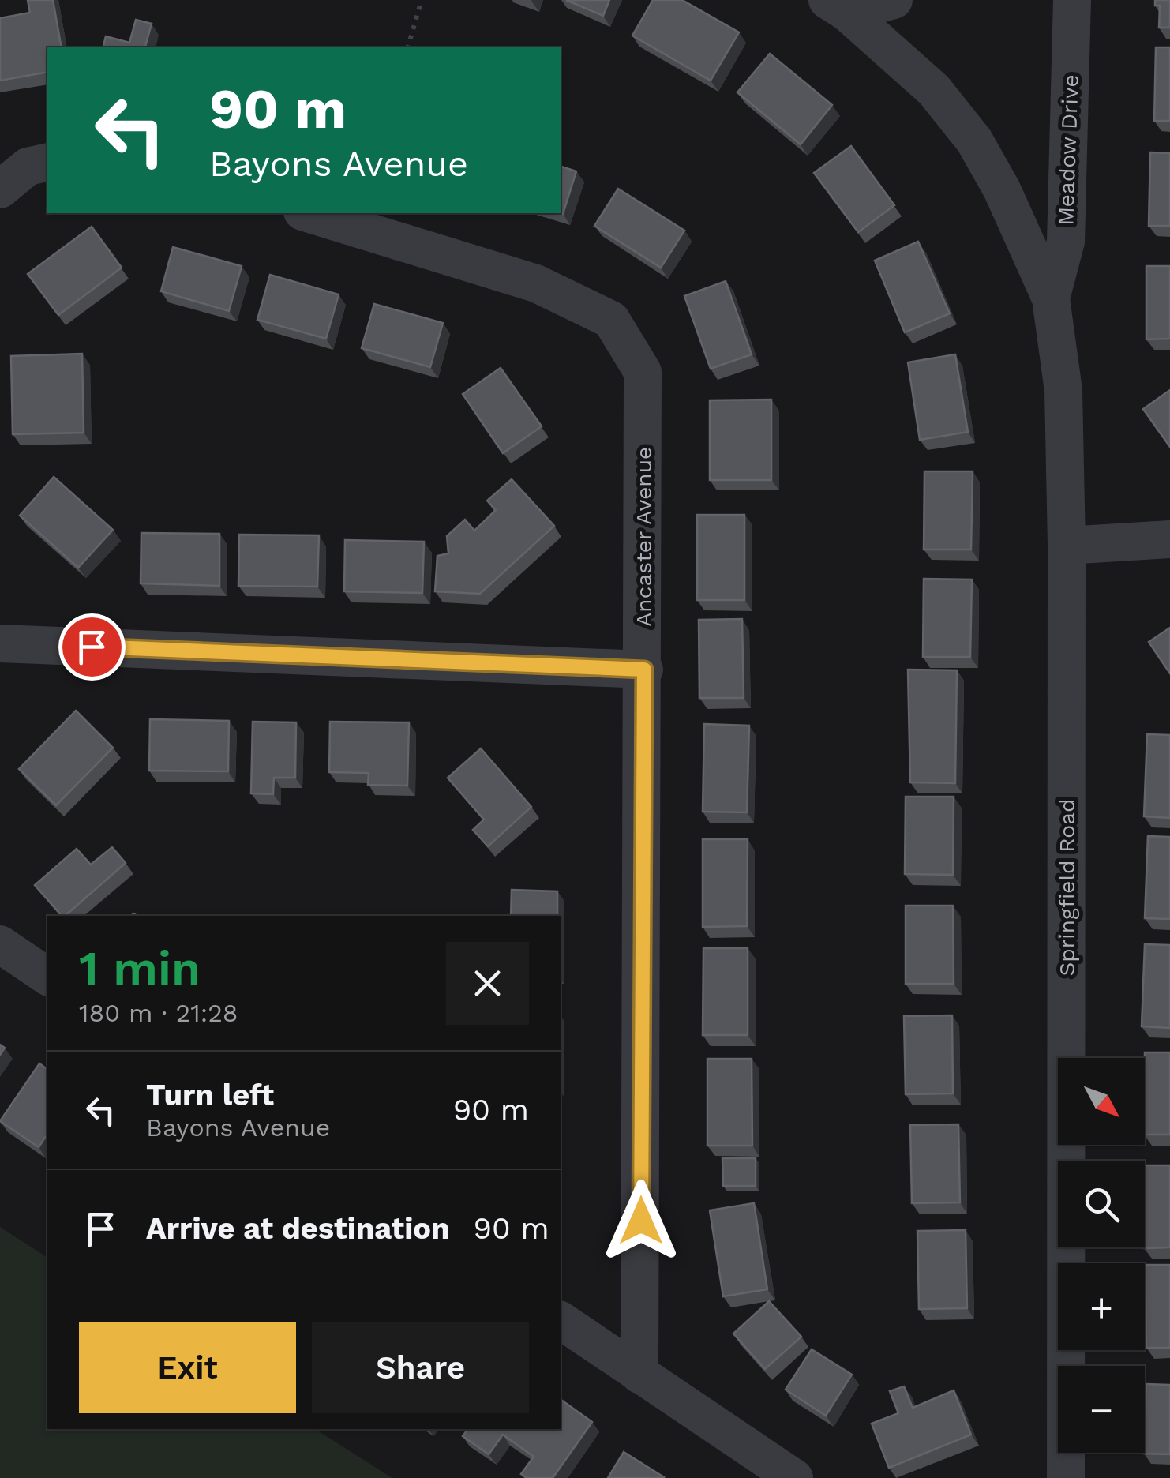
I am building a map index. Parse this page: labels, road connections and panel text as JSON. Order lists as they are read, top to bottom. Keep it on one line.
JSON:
{"streets":{"street":["Meadow Drive","Ancaster Avenue","Springfield Road"]},"crossings":[["Meadow Drive","Springfield Road"]],"north":"bottom right","page":{"turn":["90 m","Bayons Avenue"],"heading":["1 min","180 m · 21:28"],"list":[{"name":"Turn left","note":"Bayons Avenue","value":"90 m"},{"name":"Arrive at destination","value":"90 m"}],"map_buttons":["+","−"],"buttons":["Exit","Share"]}}
